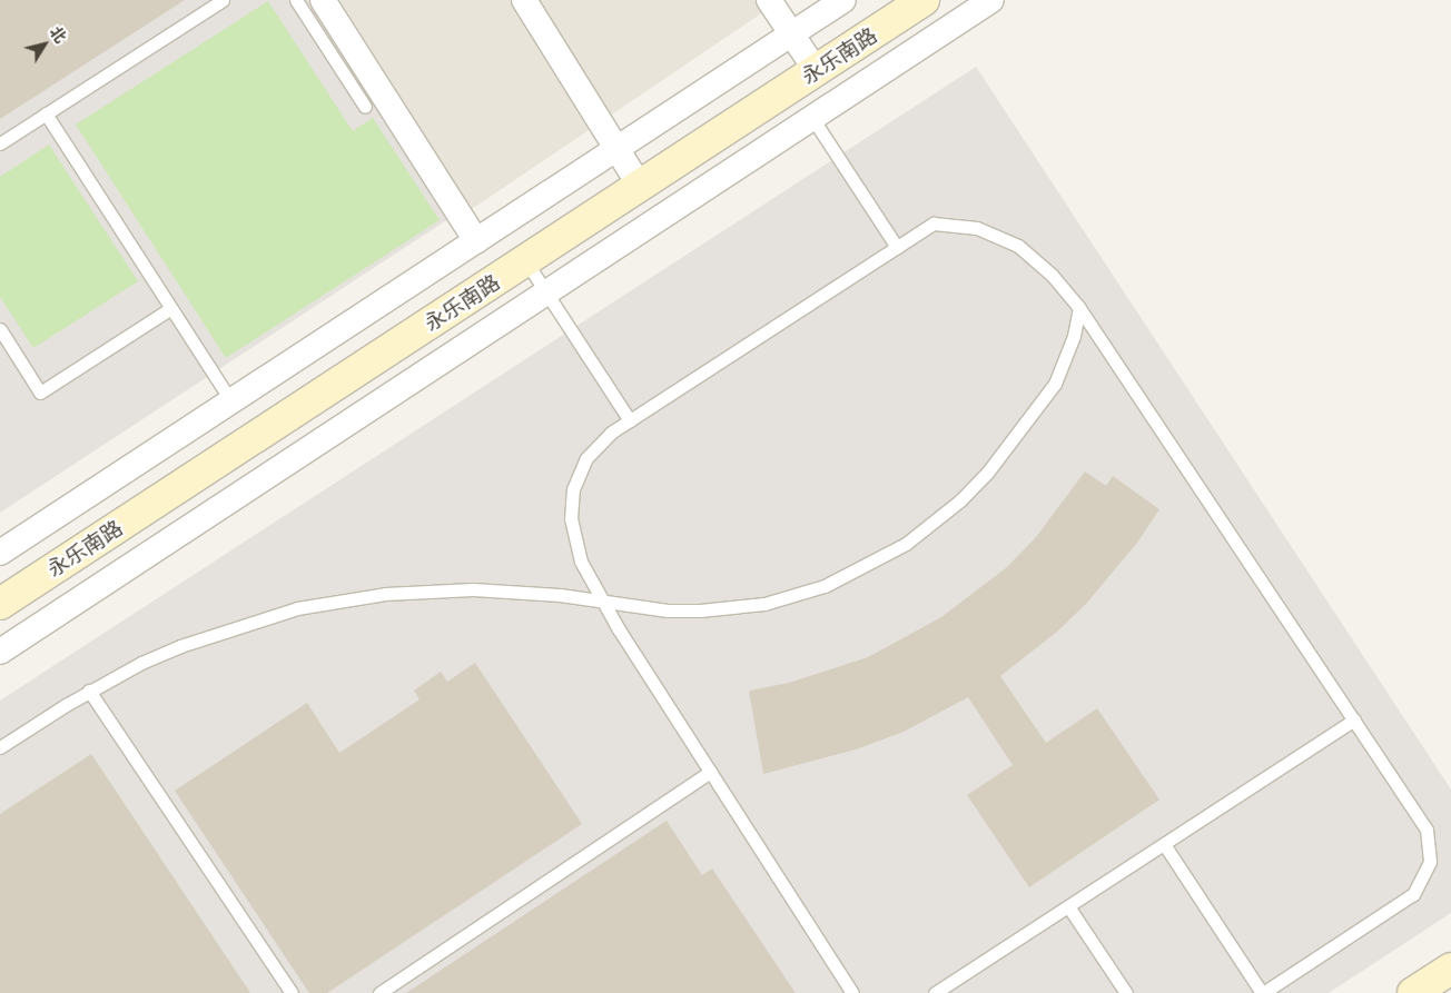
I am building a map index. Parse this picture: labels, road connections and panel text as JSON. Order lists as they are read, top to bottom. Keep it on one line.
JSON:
{"streets":{"main road":["永乐南路"]},"north":"top right"}
